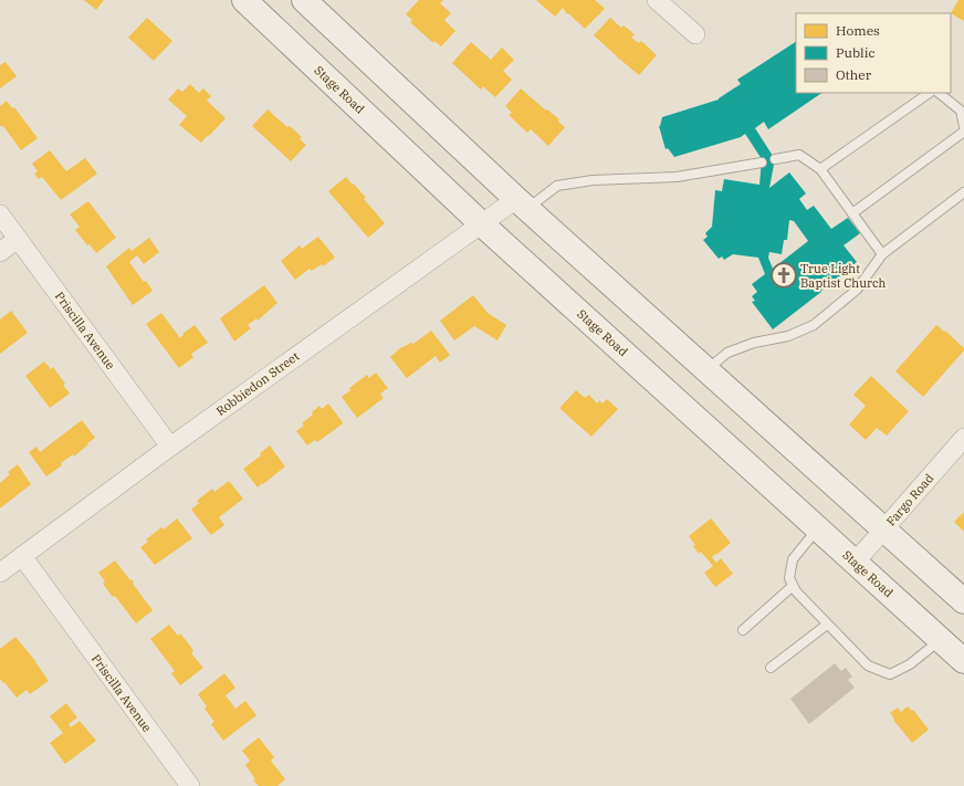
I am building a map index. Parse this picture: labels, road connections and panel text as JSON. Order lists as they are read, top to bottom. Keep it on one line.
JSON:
{"streets":{"main road":["Stage Road"],"street":["Priscilla Avenue","Robbiedon Street","Fargo Road"]},"crossings":[["Stage Road","Robbiedon Street"],["Stage Road","Fargo Road"],["Priscilla Avenue","Robbiedon Street"]],"places":{"church":["True Light Baptist Church"]},"legend":["Homes","Public","Other"]}
